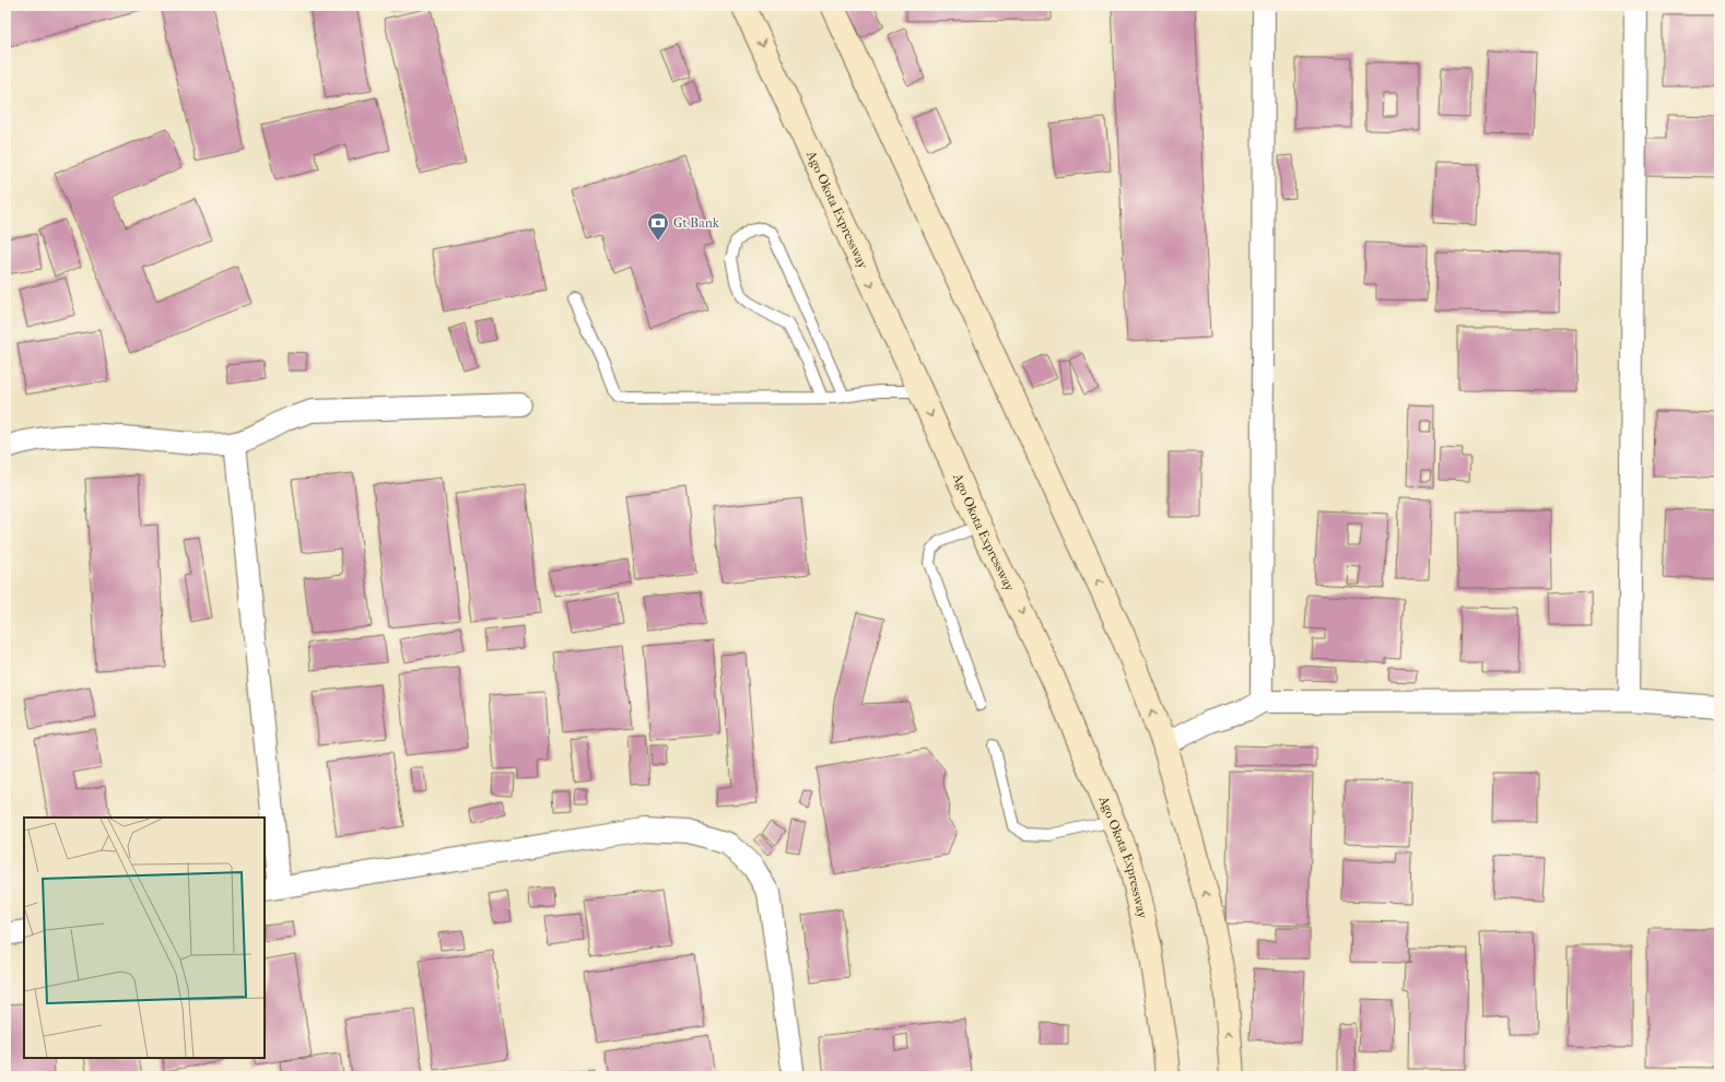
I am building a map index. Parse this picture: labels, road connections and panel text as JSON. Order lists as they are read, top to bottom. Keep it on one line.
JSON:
{"streets":{"main road":["Ago Okota Expressway"]},"places":{"bank":["Gt Bank"]}}
